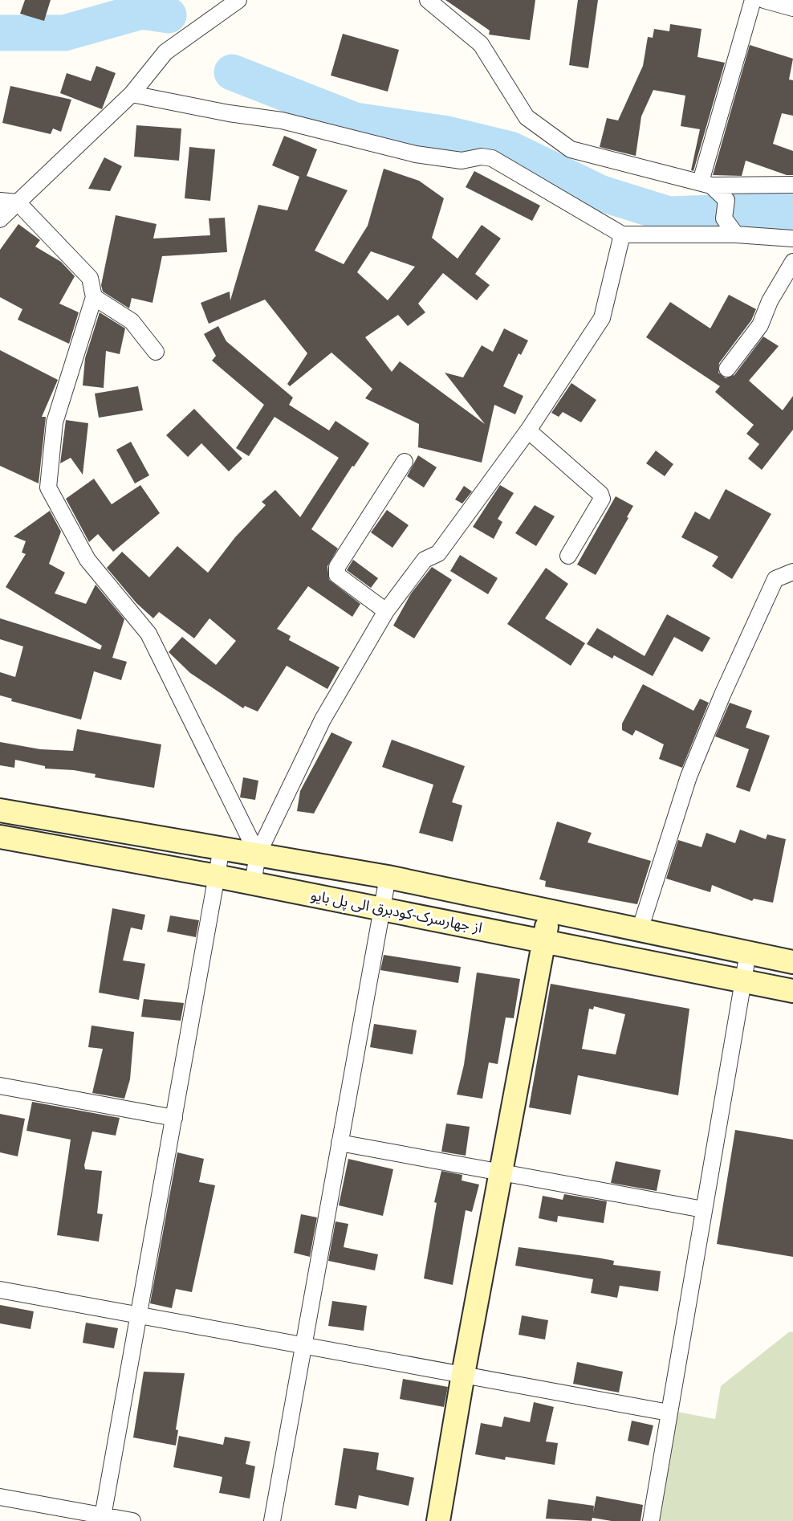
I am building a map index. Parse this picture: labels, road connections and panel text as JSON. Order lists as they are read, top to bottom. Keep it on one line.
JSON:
{"streets":{"street":["از جهارسرک-کودبرق الی پل بایو"]}}
